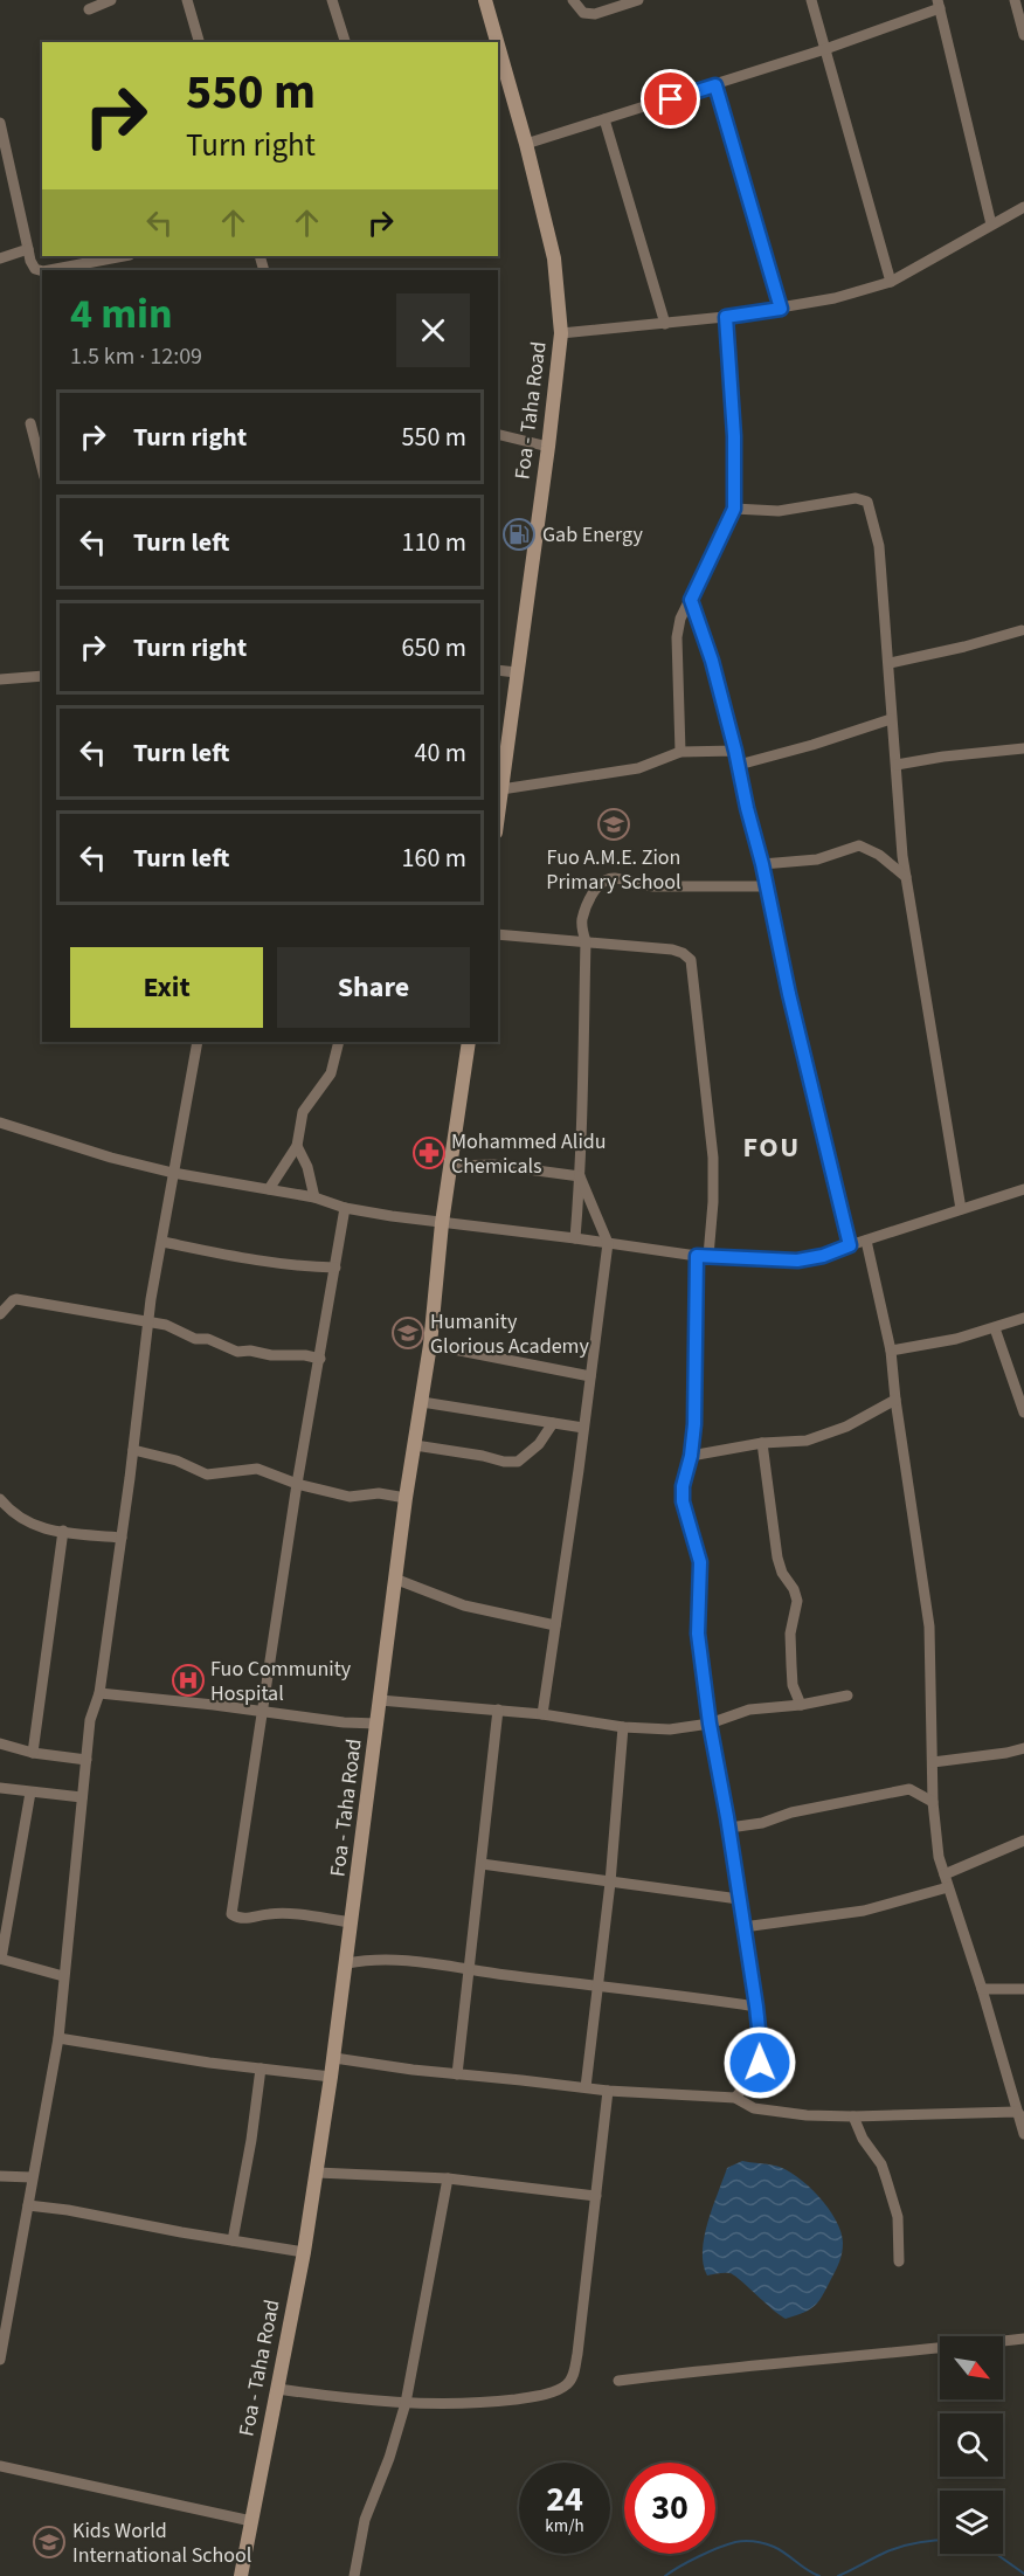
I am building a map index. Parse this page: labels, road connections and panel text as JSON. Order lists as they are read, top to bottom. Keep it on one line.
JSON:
{"streets":{"street":["Foa - Taha Road"]},"districts":["FOU"],"places":{"fuel station":["Gab Energy"],"school or university":["Fuo A.M.E. Zion Primary School","Humanity Glorious Academy","Kids World International School"],"pharmacy":["Mohammed Alidu Chemicals"],"hospital":["Fuo Community Hospital"]},"north":"bottom right","page":{"turn":["550 m","Turn right"],"heading":["4 min","1.5 km · 12:09"],"list":[{"name":"Turn right","value":"550 m"},{"name":"Turn left","value":"110 m"},{"name":"Turn right","value":"650 m"},{"name":"Turn left","value":"40 m"},{"name":"Turn left","value":"160 m"}],"buttons":["Exit","Share"],"speed":"24 km/h","limit":"30"}}
